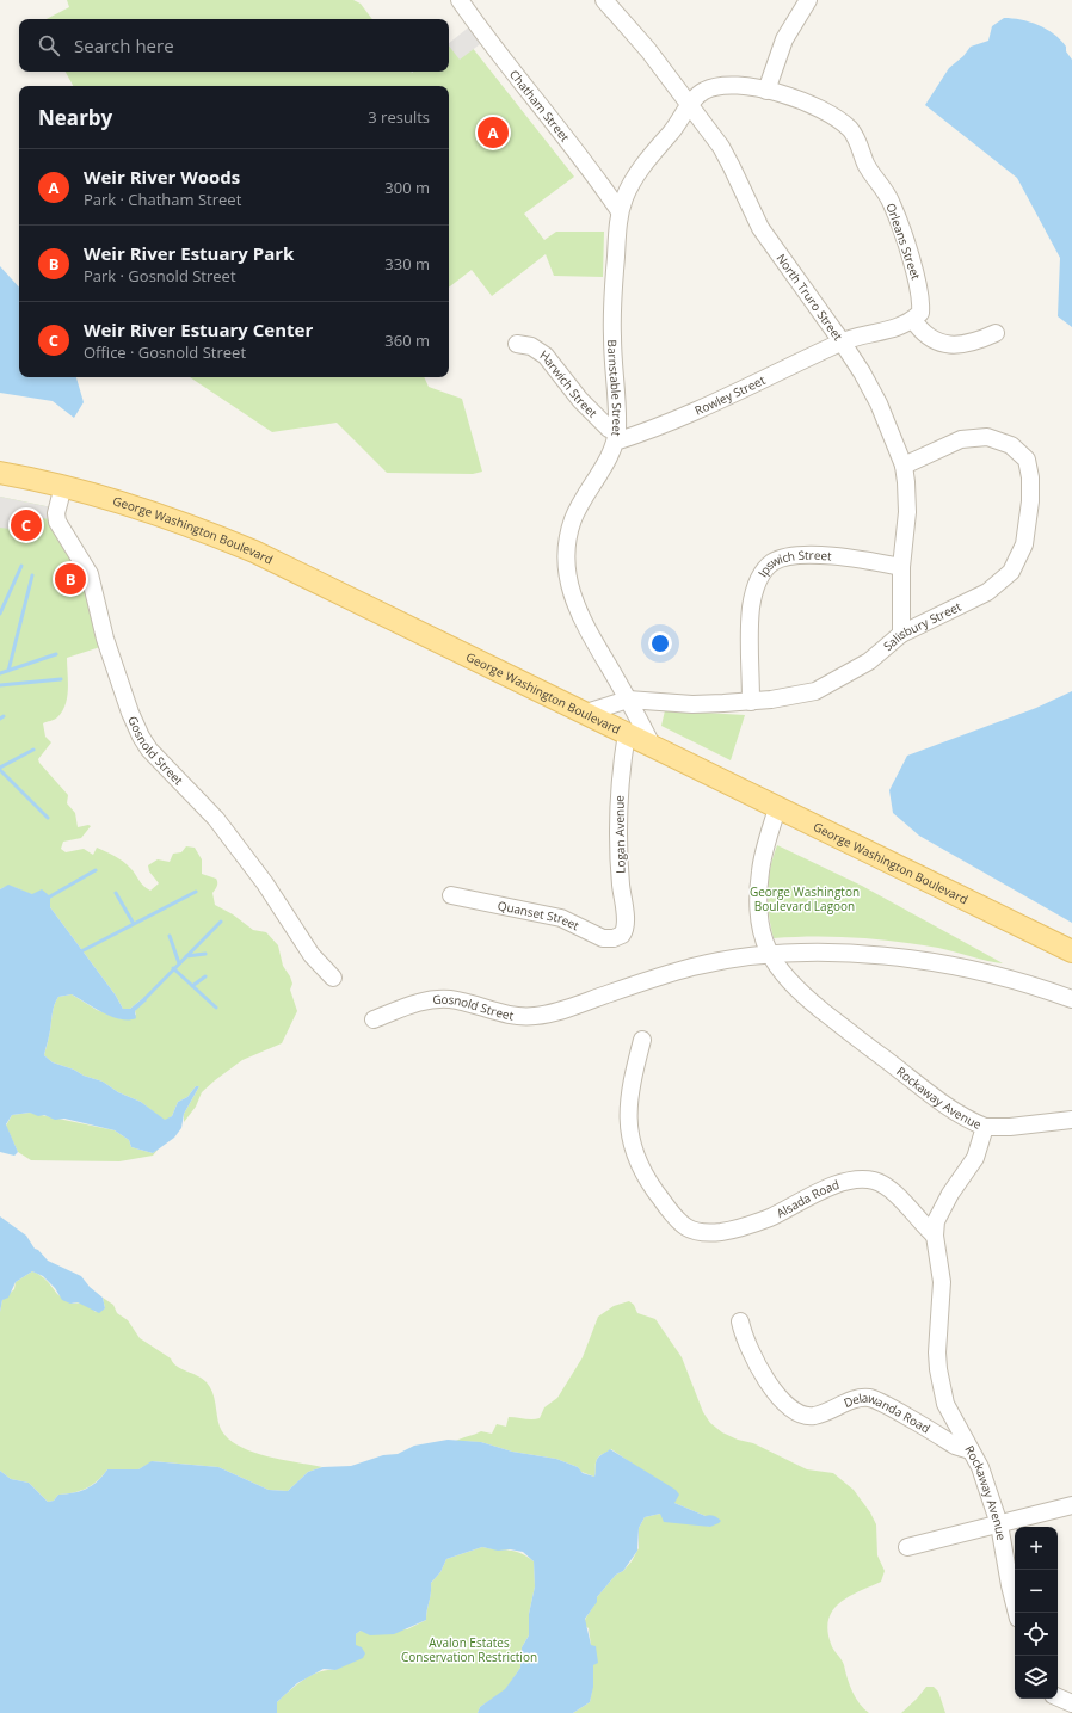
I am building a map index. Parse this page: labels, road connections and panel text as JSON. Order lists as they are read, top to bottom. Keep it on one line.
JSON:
{"streets":{"main road":["George Washington Boulevard"],"street":["Chatham Street","Orleans Street","North Truro Street","Harwich Street","Barnstable Street","Rowley Street","Ipswich Street","Salisbury Street","Gosnold Street","Logan Avenue","Quanset Street","Rockaway Avenue","Alsada Road","Delawanda Road"]},"crossings":[["Chatham Street","Barnstable Street"],["Orleans Street","North Truro Street"],["Orleans Street","Barnstable Street"],["North Truro Street","Barnstable Street"],["North Truro Street","Rowley Street"],["North Truro Street","Ipswich Street"],["North Truro Street","Salisbury Street"],["Harwich Street","Barnstable Street"],["Harwich Street","Rowley Street"],["Barnstable Street","Rowley Street"],["Barnstable Street","George Washington Boulevard"],["Barnstable Street","Salisbury Street"],["George Washington Boulevard","Salisbury Street"],["George Washington Boulevard","Gosnold Street"],["George Washington Boulevard","Logan Avenue"],["George Washington Boulevard","Rockaway Avenue"],["Ipswich Street","Salisbury Street"],["Gosnold Street","Rockaway Avenue"],["Logan Avenue","Quanset Street"],["Rockaway Avenue","Alsada Road"],["Rockaway Avenue","Delawanda Road"]],"parks":["George Washington Boulevard Lagoon","Avalon Estates Conservation Restriction"],"page":{"search":"Search here","heading":["Nearby","3 results"],"pins":["A","C","B"],"list":[{"mark":"A","name":"Weir River Woods","note":"Park · Chatham Street","value":"300 m"},{"mark":"B","name":"Weir River Estuary Park","note":"Park · Gosnold Street","value":"330 m"},{"mark":"C","name":"Weir River Estuary Center","note":"Office · Gosnold Street","value":"360 m"}],"map_buttons":["+","−"]}}
